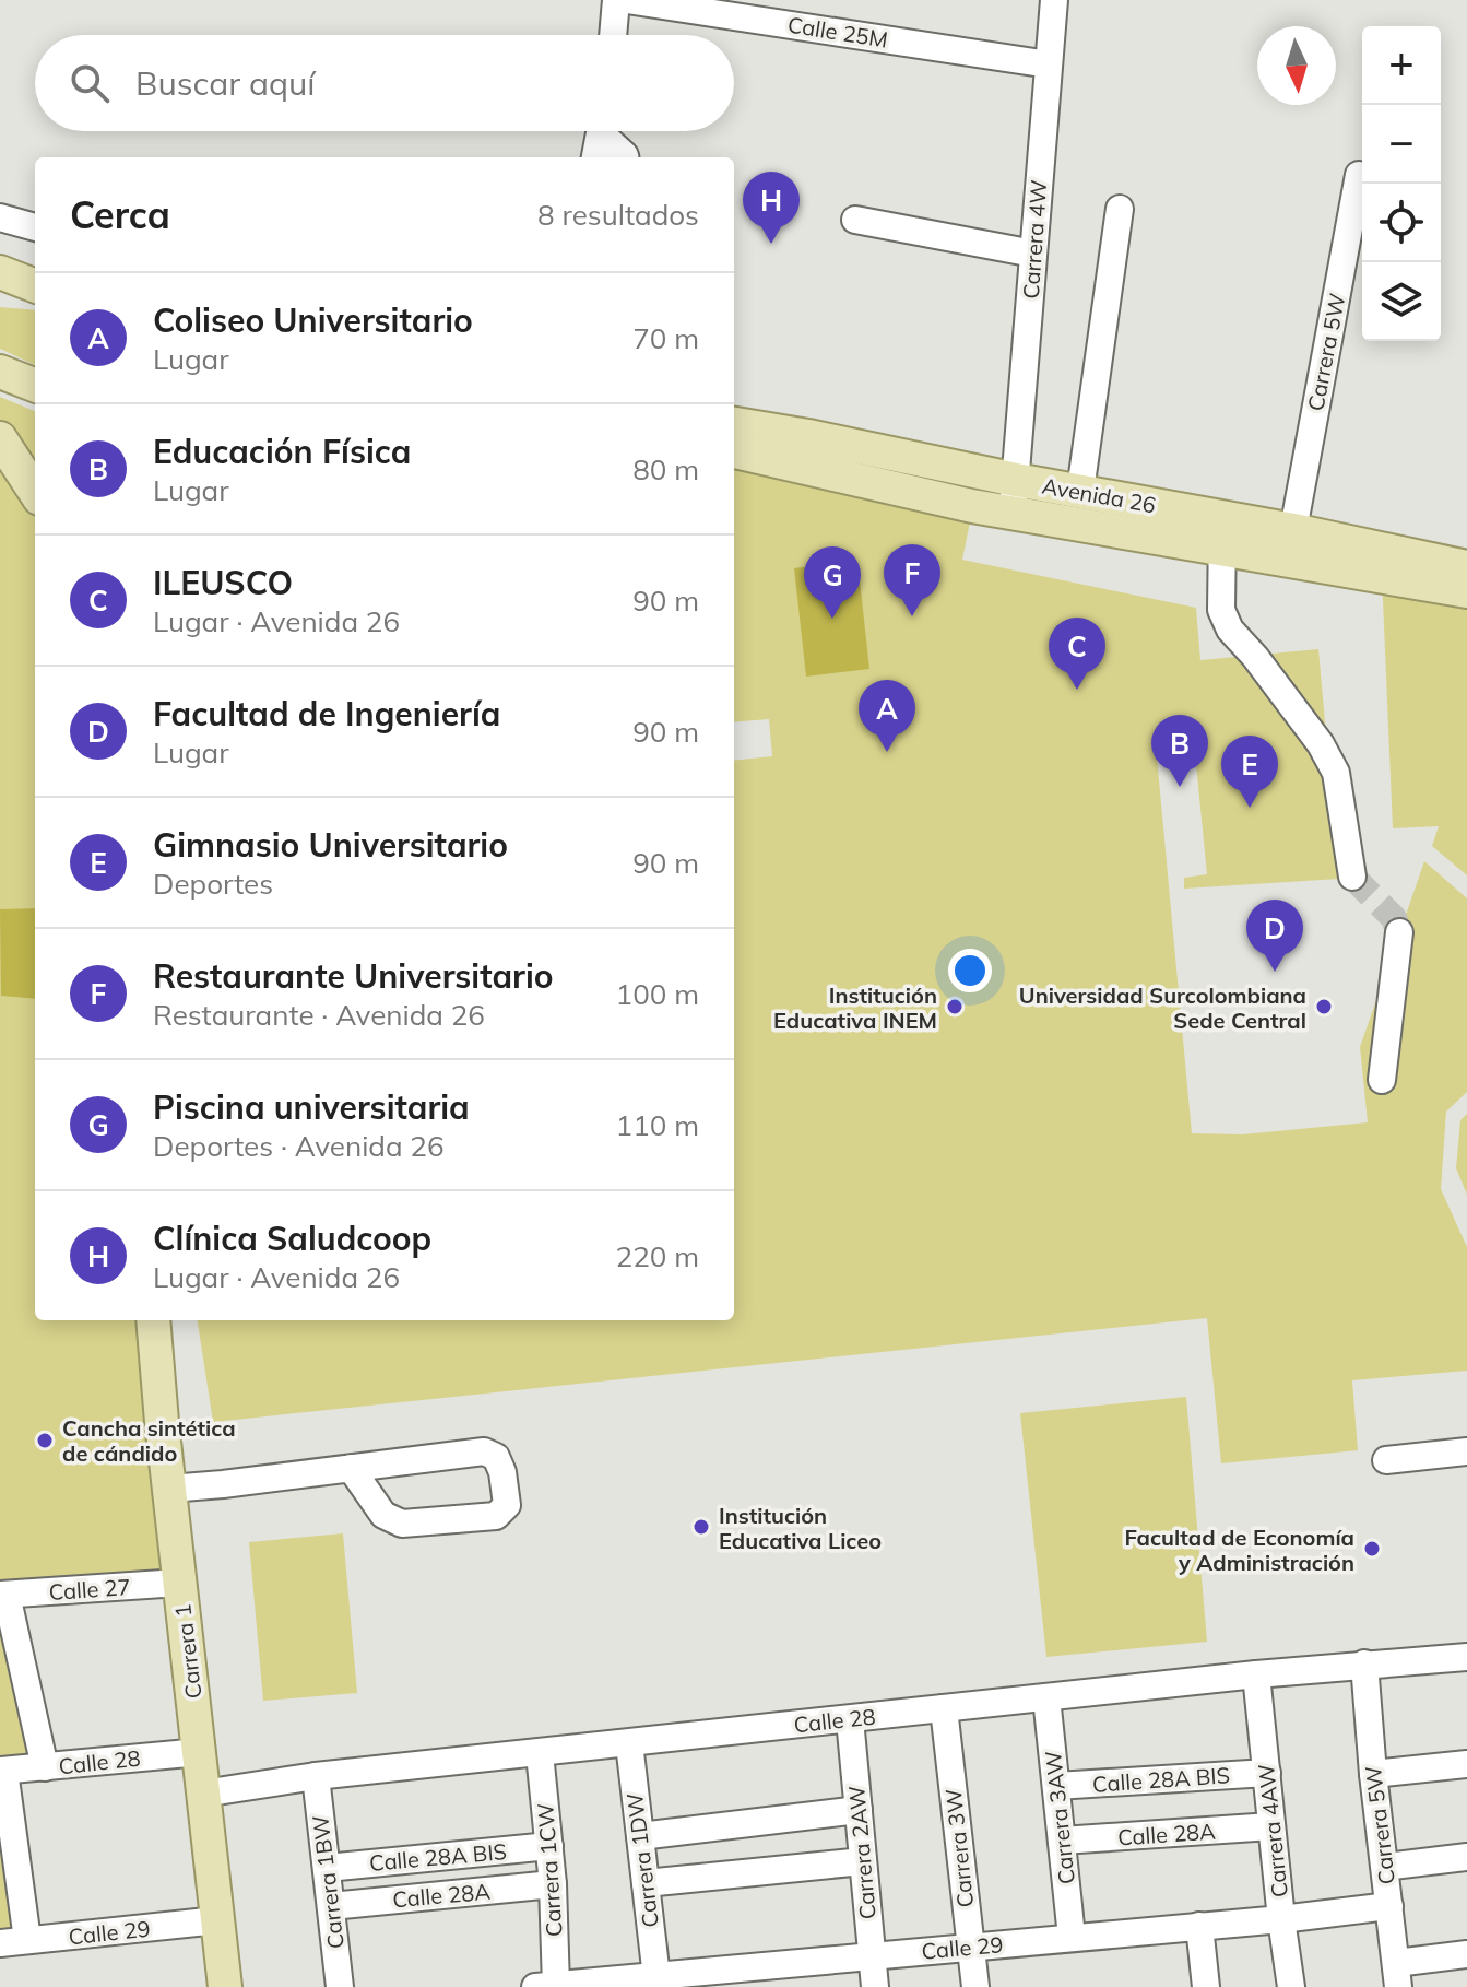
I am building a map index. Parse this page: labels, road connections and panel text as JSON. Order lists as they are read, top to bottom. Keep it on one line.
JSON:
{"streets":{"main road":["Avenida 26","Carrera 1"],"street":["Calle 25M","Carrera 4W","Carrera 5W","Calle 27","Calle 28","Calle 28A BIS","Carrera 3AW","Carrera 4AW","Calle 28A","Carrera 3W","Carrera 2AW","Carrera 1DW","Carrera 1CW","Carrera 1BW","Calle 29"]},"crossings":[["Calle 25M","Carrera 4W"],["Carrera 4W","Avenida 26"],["Carrera 5W","Avenida 26"],["Carrera 5W","Calle 28"],["Carrera 5W","Calle 29"],["Calle 27","Carrera 1"],["Carrera 1","Calle 28"],["Carrera 1","Calle 29"],["Calle 28","Carrera 3AW"],["Calle 28","Carrera 4AW"],["Calle 28","Carrera 3W"],["Calle 28","Carrera 2AW"],["Calle 28","Carrera 1DW"],["Calle 28","Carrera 1CW"],["Calle 28","Carrera 1BW"],["Calle 28A BIS","Carrera 3AW"],["Calle 28A BIS","Carrera 4AW"],["Calle 28A BIS","Carrera 1CW"],["Calle 28A BIS","Carrera 1BW"],["Carrera 3AW","Calle 28A"],["Carrera 3AW","Calle 29"],["Carrera 4AW","Calle 28A"],["Carrera 4AW","Calle 29"],["Calle 28A","Carrera 1CW"],["Calle 28A","Carrera 1BW"],["Carrera 3W","Calle 29"],["Carrera 2AW","Calle 29"],["Carrera 1DW","Calle 29"],["Carrera 1CW","Calle 29"]],"places":["Institución Educativa INEM","Universidad Surcolombiana Sede Central","Cancha sintética de cándido","Institución Educativa Liceo","Facultad de Economía y Administración"],"north":"bottom","page":{"map_buttons":["+","−"],"search":"Buscar aquí","heading":["Cerca","8 resultados"],"pins":["H","F","G","C","A","B","E","D"],"list":[{"mark":"A","name":"Coliseo Universitario","note":"Lugar","value":"70 m"},{"mark":"B","name":"Educación Física","note":"Lugar","value":"80 m"},{"mark":"C","name":"ILEUSCO","note":"Lugar · Avenida 26","value":"90 m"},{"mark":"D","name":"Facultad de Ingeniería","note":"Lugar","value":"90 m"},{"mark":"E","name":"Gimnasio Universitario","note":"Deportes","value":"90 m"},{"mark":"F","name":"Restaurante Universitario","note":"Restaurante · Avenida 26","value":"100 m"},{"mark":"G","name":"Piscina universitaria","note":"Deportes · Avenida 26","value":"110 m"},{"mark":"H","name":"Clínica Saludcoop","note":"Lugar · Avenida 26","value":"220 m"}]}}
